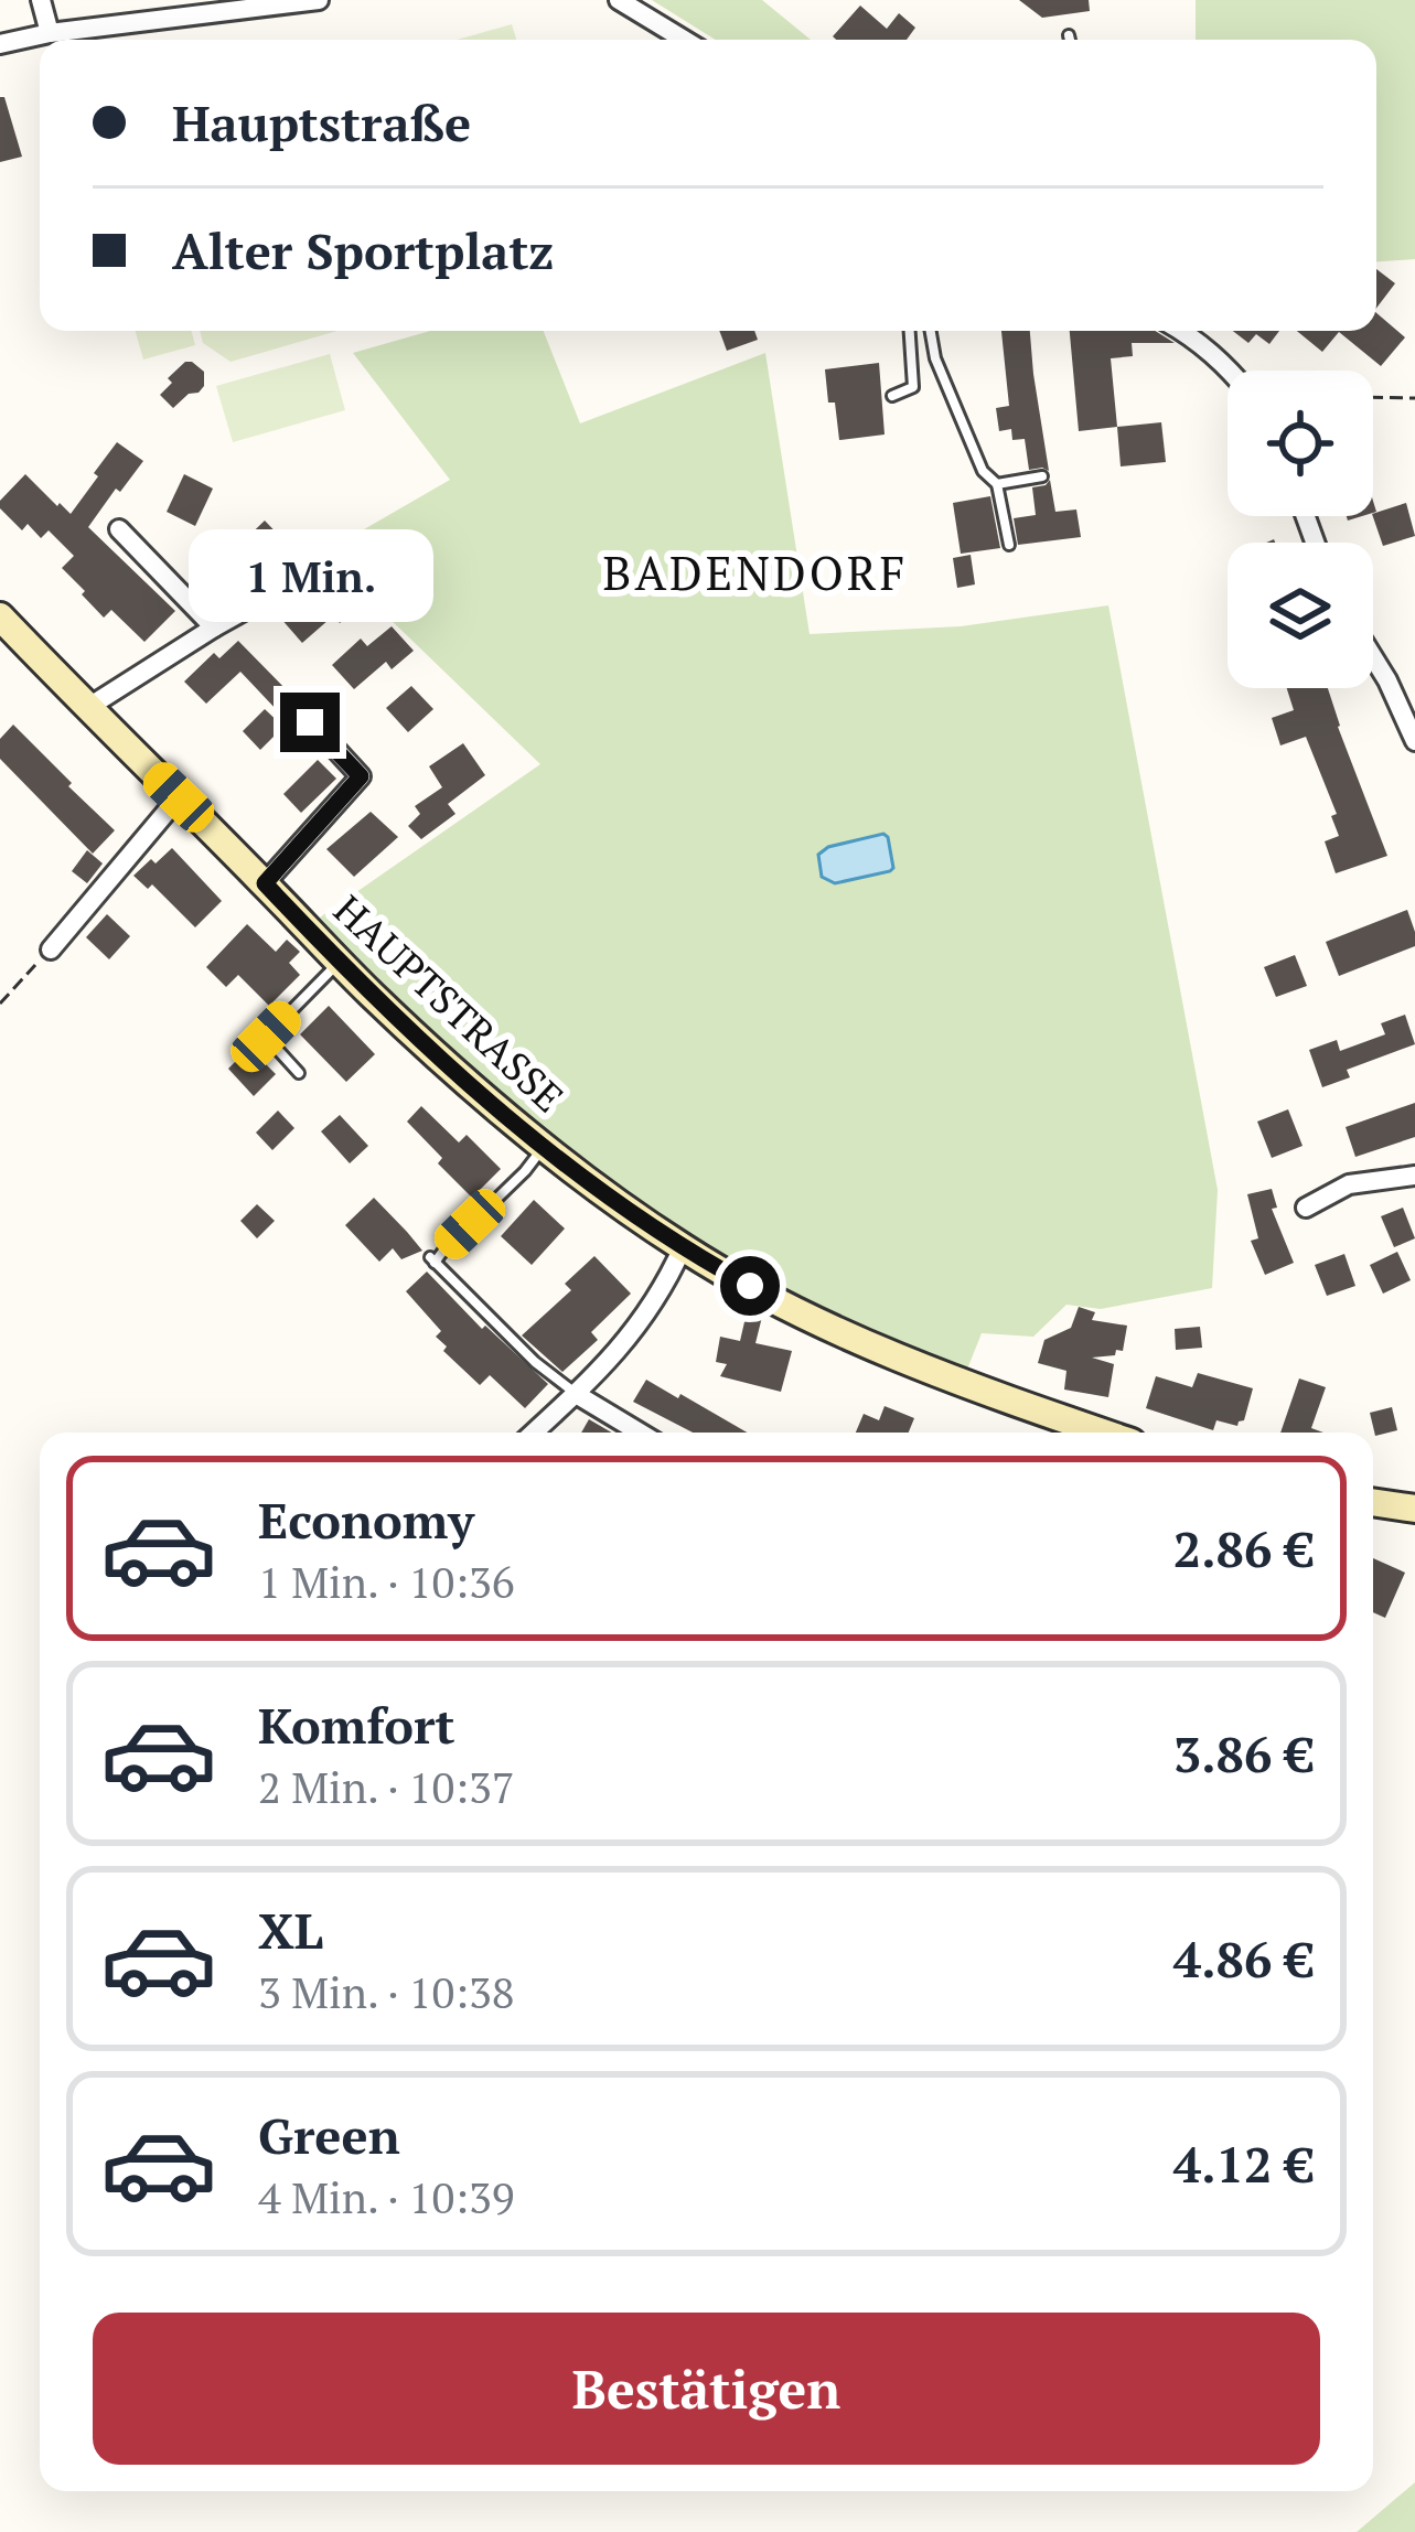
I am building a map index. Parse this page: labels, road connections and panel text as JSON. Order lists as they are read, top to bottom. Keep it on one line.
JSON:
{"streets":{"main road":["HAUPTSTRASSE"]},"districts":["BADENDORF"],"page":{"banner":["Hauptstraße","Alter Sportplatz"],"bubble":"1 Min.","list":[{"name":"Economy","note":"1 Min. · 10:36","value":"2.86 €"},{"name":"Komfort","note":"2 Min. · 10:37","value":"3.86 €"},{"name":"XL","note":"3 Min. · 10:38","value":"4.86 €"},{"name":"Green","note":"4 Min. · 10:39","value":"4.12 €"}],"buttons":"Bestätigen"}}
